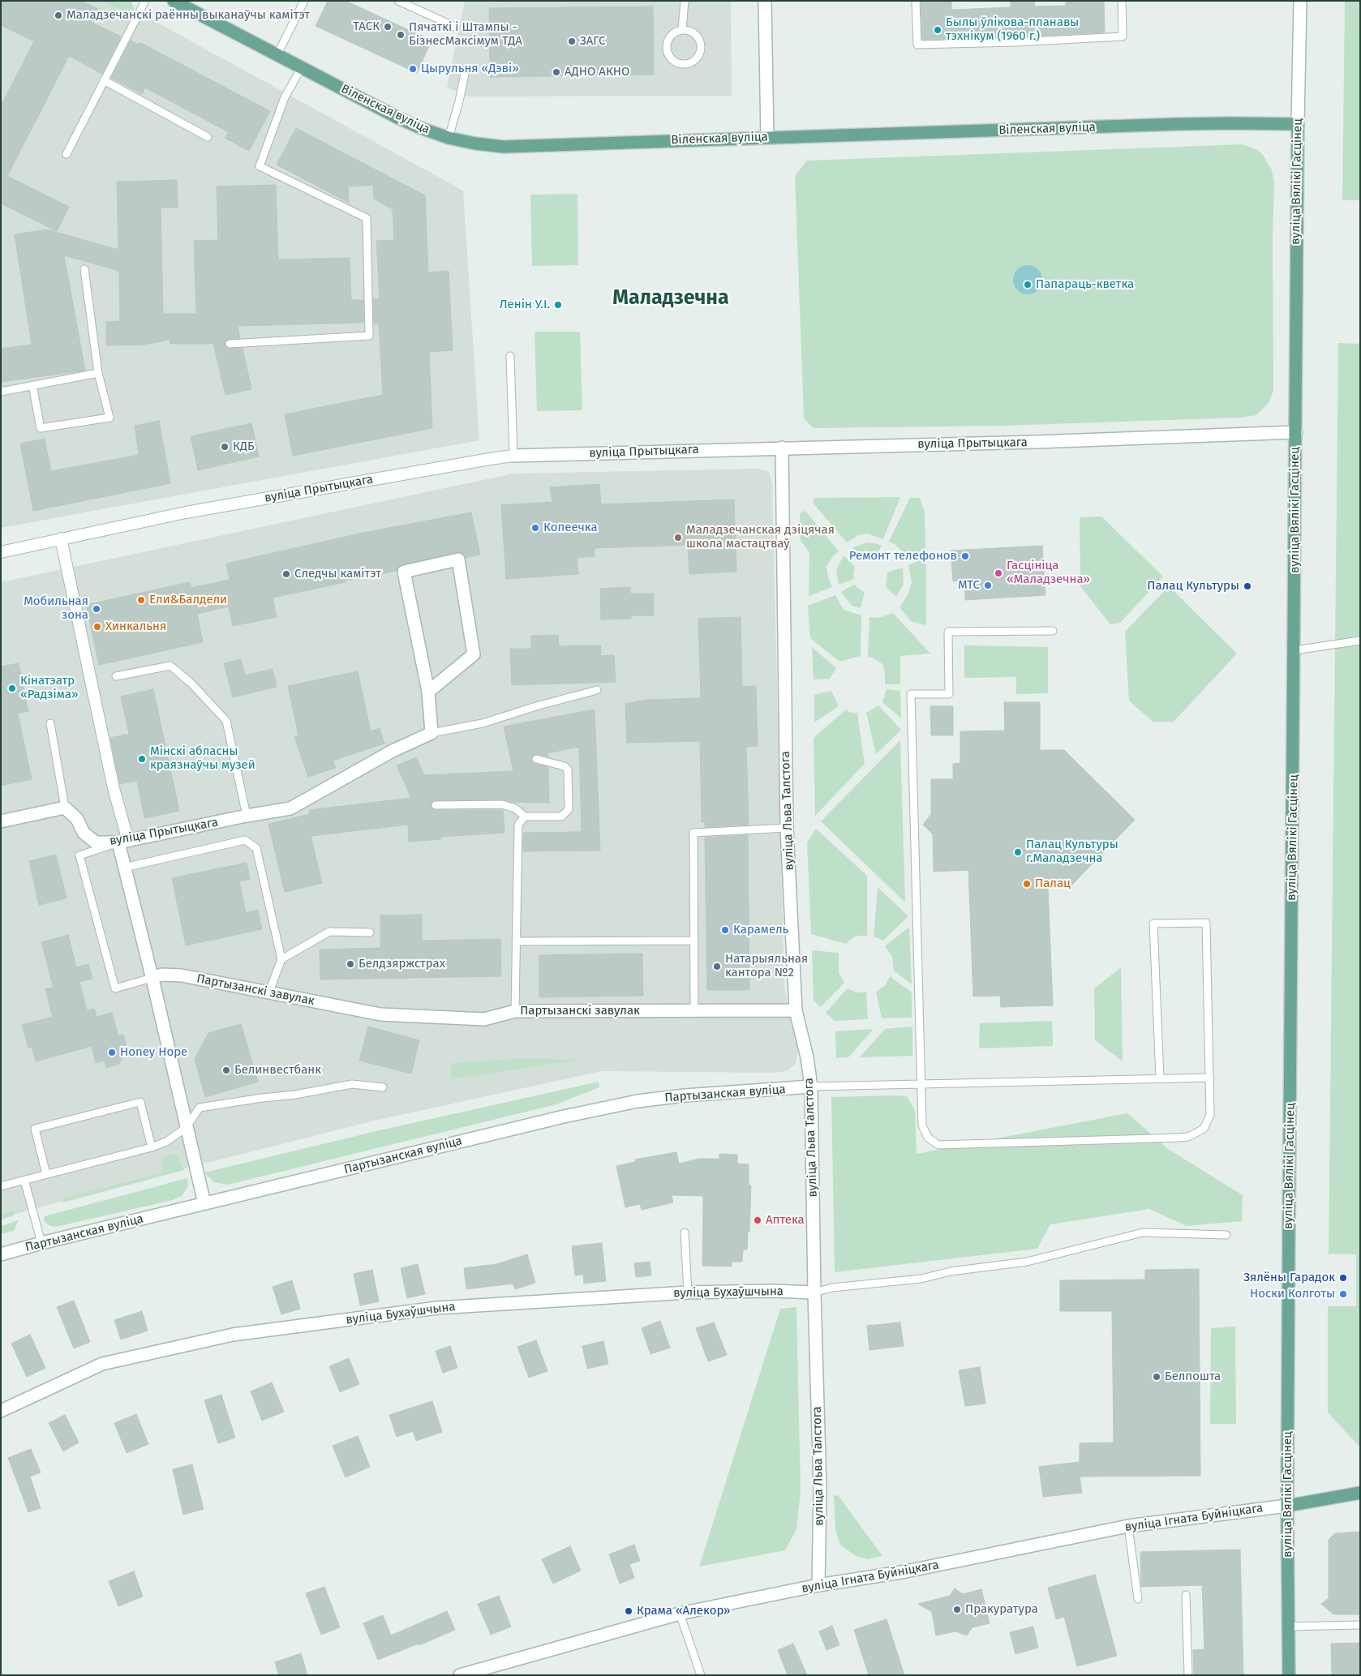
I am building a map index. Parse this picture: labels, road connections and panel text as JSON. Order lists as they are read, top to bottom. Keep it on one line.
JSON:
{"streets":{"main road":["Віленская вуліца","вуліца Вялікі Гасцінец"],"street":["вуліца Прытыцкага","вуліца Льва Талстога","Партызанскі завулак","Партызанская вуліца","вуліца Бухаўшчына","вуліца Ігната Буйніцкага"]},"crossings":[["Віленская вуліца","вуліца Вялікі Гасцінец"],["вуліца Вялікі Гасцінец","вуліца Прытыцкага"],["вуліца Вялікі Гасцінец","вуліца Ігната Буйніцкага"],["вуліца Прытыцкага","вуліца Льва Талстога"],["вуліца Льва Талстога","Партызанскі завулак"],["вуліца Льва Талстога","Партызанская вуліца"],["вуліца Льва Талстога","вуліца Бухаўшчына"],["вуліца Льва Талстога","вуліца Ігната Буйніцкага"]],"districts":["Маладзечна"],"places":["Маладзечанскі раённы выканаўчы камітэт","ТАСК","Былы ўлікова-планавы тэхнікум (1960 г.)","Пячаткі і Штампы - БізнесМаксімум ТДА","ЗАГС","Цырульня «Дэві»","АДНО АКНО","Папараць-кветка","Ленін У.І.","КДБ","Копеечка","Маладзечанская дзіцячая школа мастацтваў","Ремонт телефонов","Гасцініца «Маладзечна»","Следчы камітэт","МТС","Палац Культуры","Ели&Балдели","Мобильная зона","Хинкальня","Кінатэатр «Радзіма»","Мінскі абласны краязнаўчы музей","Палац Культуры г.Маладзечна","Палац","Карамель","Белдзяржстрах","Натарыяльная кантора №2","Honey Hope","Белинвестбанк","Аптека","Зялёны Гарадок","Носки Колготы","Белпошта","Пракуратура","Крама «Алекор»"]}
